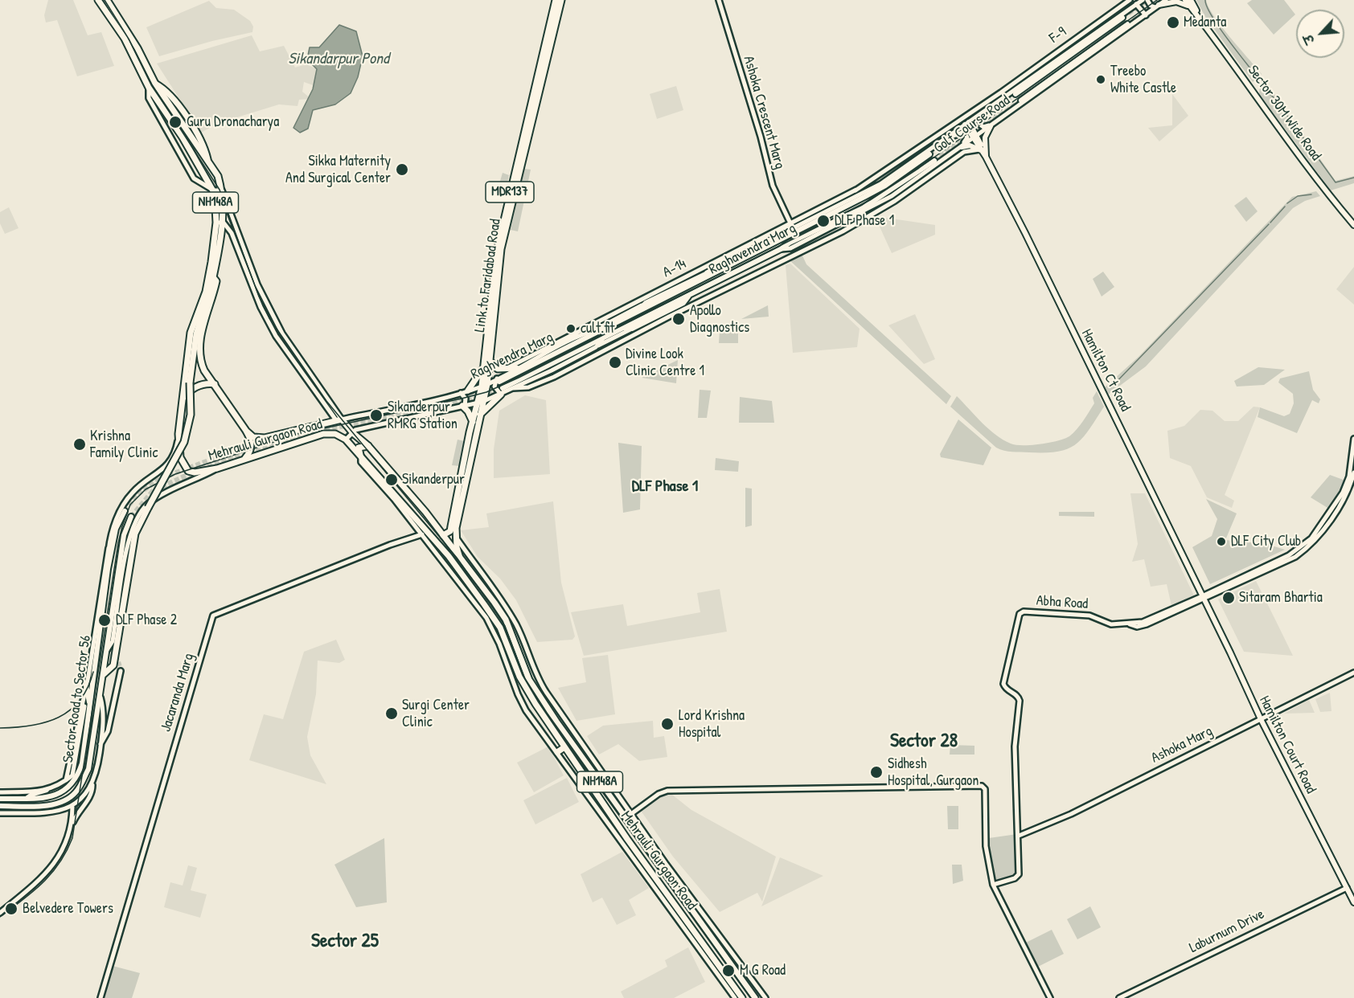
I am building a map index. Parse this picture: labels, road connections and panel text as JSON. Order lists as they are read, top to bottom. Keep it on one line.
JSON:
{"streets":{"main road":["Sector 30M Wide Road","MDR137","NH148A","Raghavendra Marg","Link to Faridabad Road","Hamilton Ct Road","Mehrauli Gurgaon Road","Sector Road to Sector 56","Hamilton Court Road"],"street":["F-9","Ashoka Crescent Marg","Golf Course Road","A-14","Raghvendra Marg","Abha Road","Jacaranda Marg","Ashoka Marg","Laburnum Drive"]},"crossings":[["F-9","A-14"],["Ashoka Crescent Marg","Golf Course Road"],["Ashoka Crescent Marg","A-14"],["Golf Course Road","Raghavendra Marg"],["Golf Course Road","A-14"],["Golf Course Road","Hamilton Ct Road"],["Raghavendra Marg","Raghvendra Marg"],["A-14","Raghvendra Marg"],["Link to Faridabad Road","Raghvendra Marg"],["Link to Faridabad Road","Mehrauli Gurgaon Road"],["Raghvendra Marg","Mehrauli Gurgaon Road"],["Hamilton Ct Road","Abha Road"],["Hamilton Ct Road","Hamilton Court Road"],["Abha Road","Ashoka Marg"],["Abha Road","Hamilton Court Road"],["Ashoka Marg","Hamilton Court Road"],["Hamilton Court Road","Laburnum Drive"]],"districts":["DLF Phase 1","Sector 28","Sector 25"],"water":["Sikandarpur Pond"],"places":["Medanta","Treebo White Castle","Guru Dronacharya","Sikka Maternity And Surgical Center","DLF Phase 1","Apollo Diagnostics","cult.fit","Divine Look Clinic Centre 1","Sikanderpur RMRG Station","Krishna Family Clinic","Sikanderpur","DLF City Club","Sitaram Bhartia","DLF Phase 2","Surgi Center Clinic","Lord Krishna Hospital","Sidhesh Hospital, Gurgaon","Belvedere Towers","M G Road"],"north":"bottom left"}
